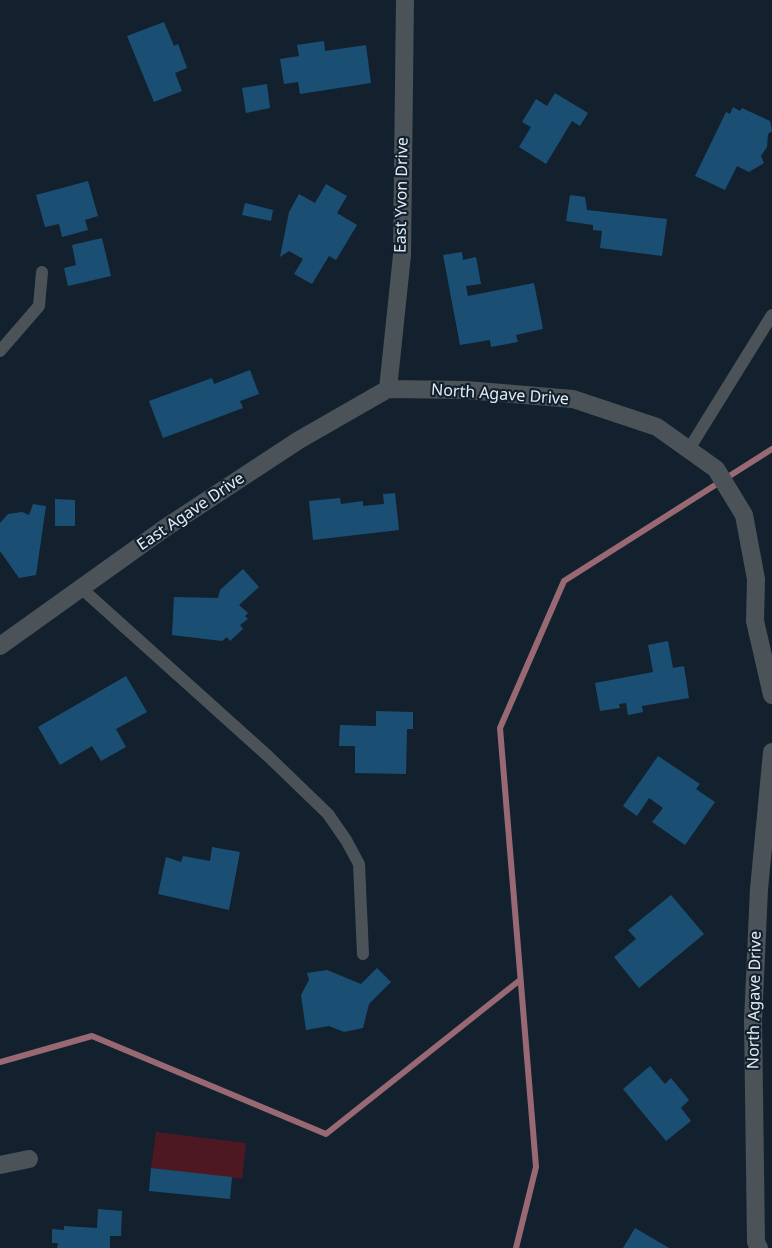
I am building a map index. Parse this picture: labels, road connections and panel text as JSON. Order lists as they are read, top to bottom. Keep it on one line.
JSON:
{"streets":{"street":["East Yvon Drive","North Agave Drive","East Agave Drive"]},"crossings":[["East Yvon Drive","North Agave Drive"],["East Yvon Drive","East Agave Drive"],["North Agave Drive","East Agave Drive"]]}
